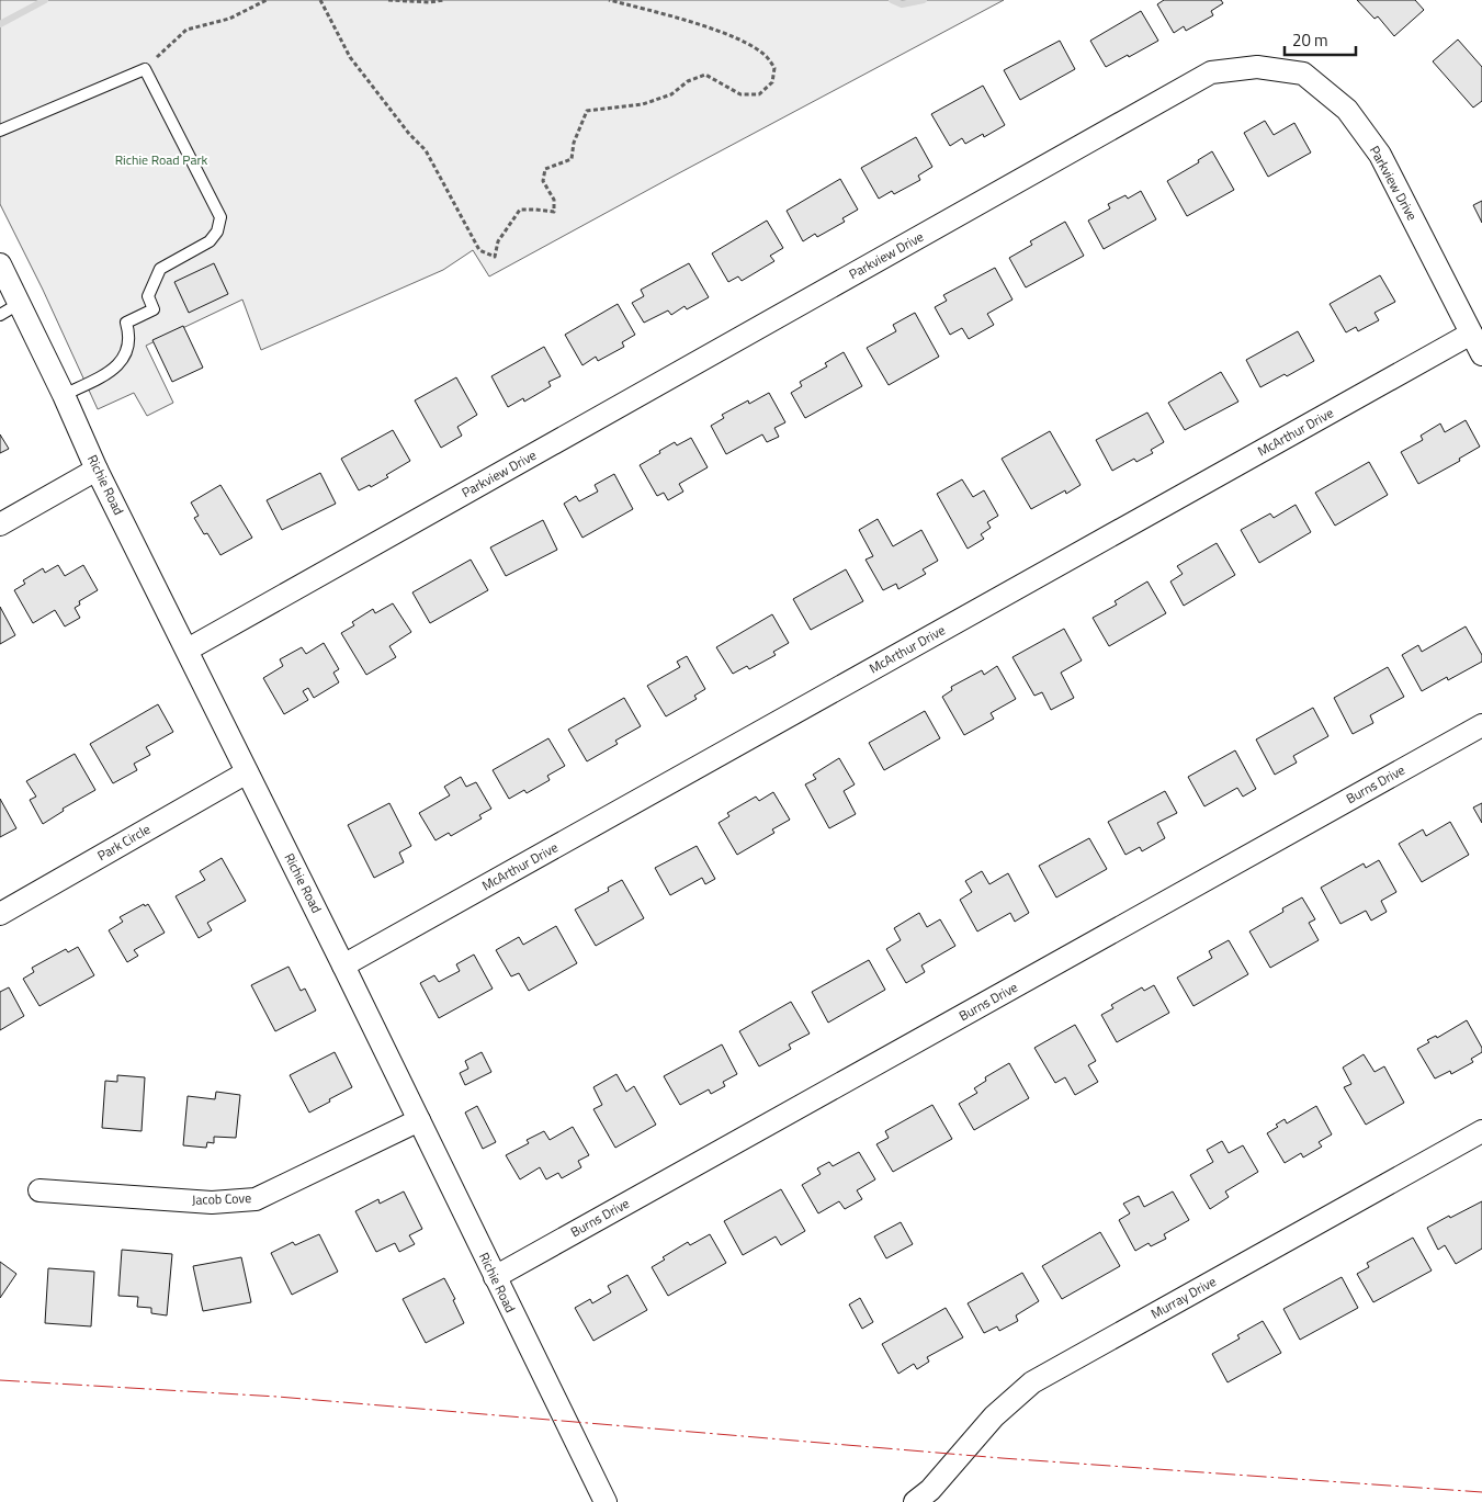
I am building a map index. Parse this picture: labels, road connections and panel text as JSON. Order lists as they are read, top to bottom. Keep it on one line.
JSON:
{"streets":{"street":["Parkview Drive","McArthur Drive","Richie Road","Burns Drive","Park Circle","Jacob Cove","Murray Drive"]},"crossings":[["Parkview Drive","McArthur Drive"],["Parkview Drive","Richie Road"],["McArthur Drive","Richie Road"],["Richie Road","Burns Drive"],["Richie Road","Park Circle"],["Richie Road","Jacob Cove"]],"parks":["Richie Road Park"],"scale_bar":"20 m"}
